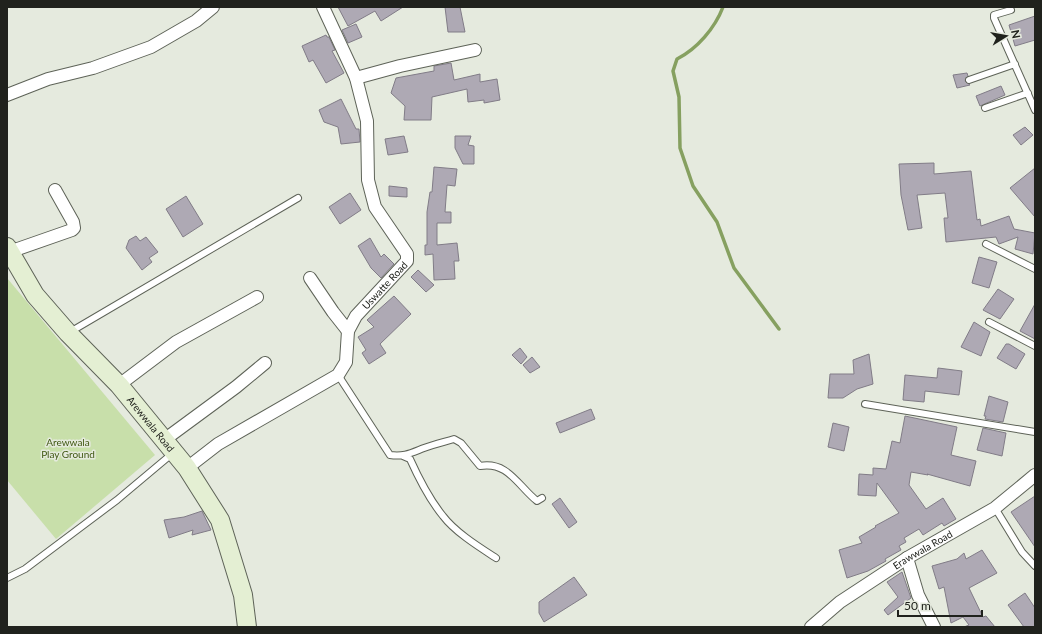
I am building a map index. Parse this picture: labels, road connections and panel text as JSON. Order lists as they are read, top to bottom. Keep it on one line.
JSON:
{"streets":{"street":["Uswatte Road","Arewwala Road","Erawwala Road"]},"parks":["Arewwala Play Ground"],"scale_bar":"50 m","north":"right"}
